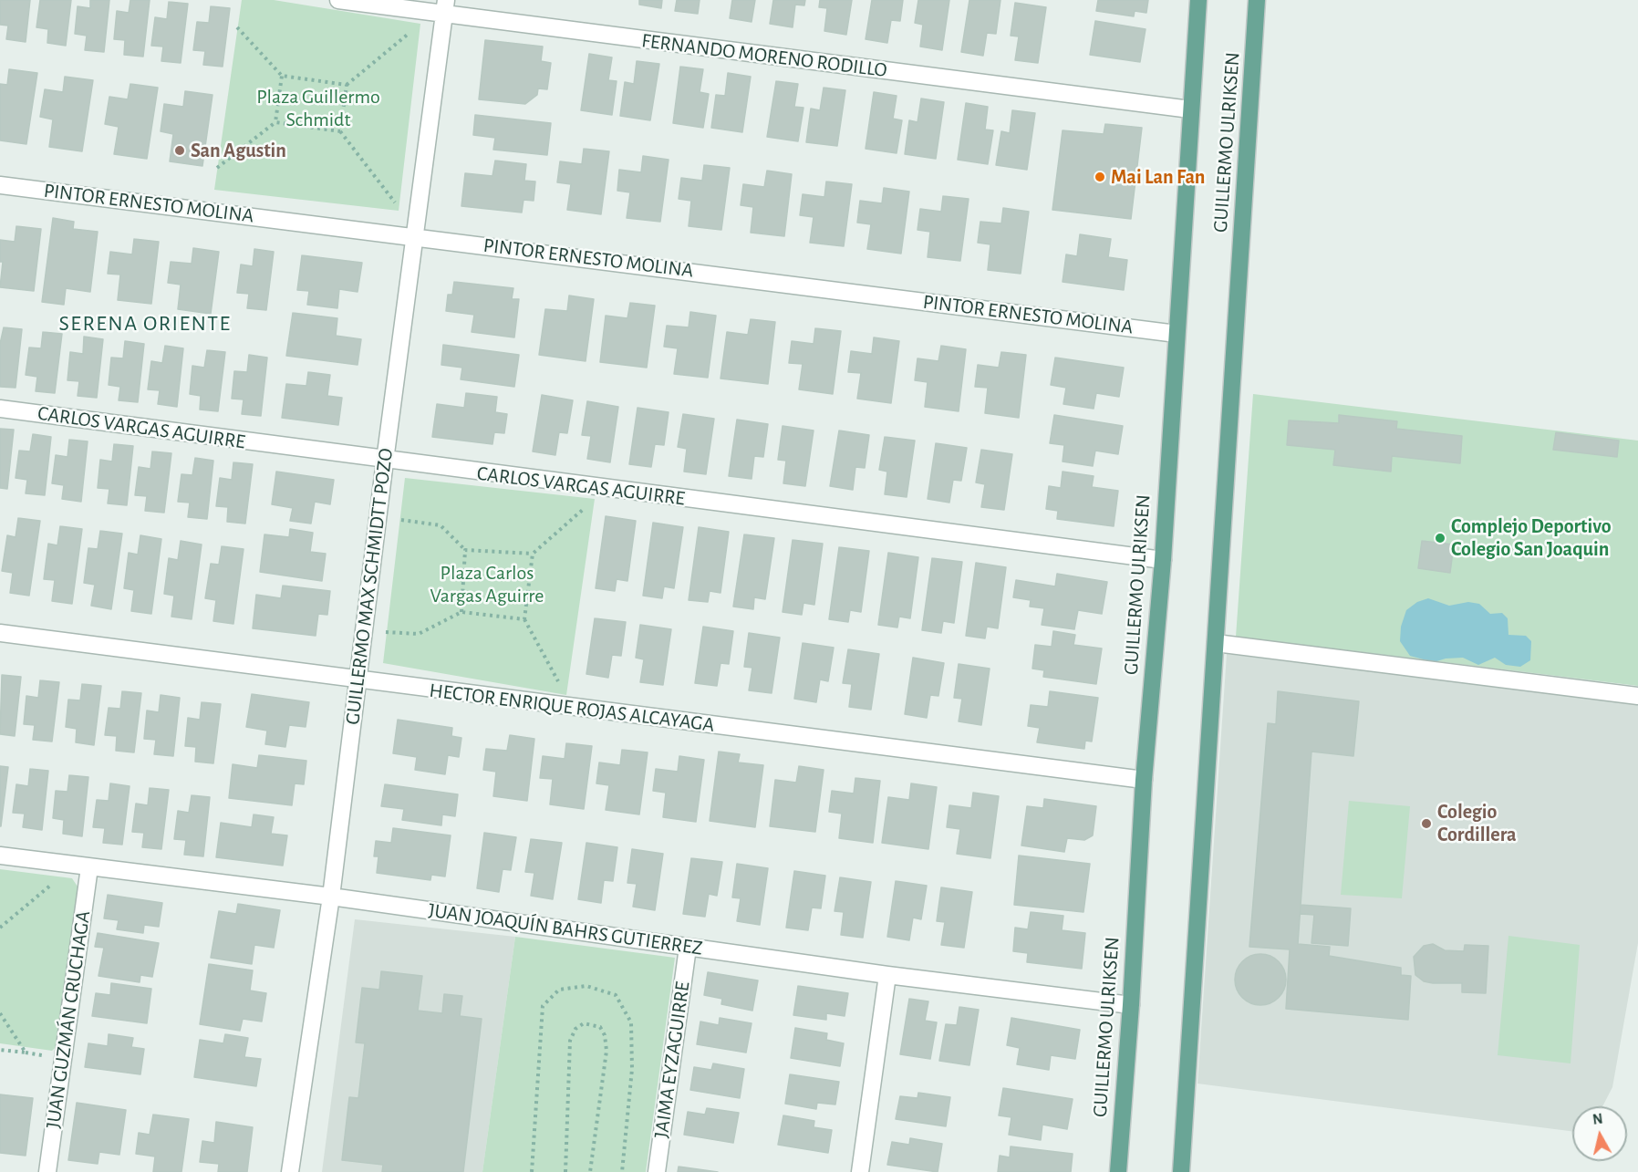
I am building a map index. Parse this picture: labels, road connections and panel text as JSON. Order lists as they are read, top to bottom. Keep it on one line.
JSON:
{"streets":{"main road":["GUILLERMO ULRIKSEN"],"street":["FERNANDO MORENO RODILLO","PINTOR ERNESTO MOLINA","CARLOS VARGAS AGUIRRE","GUILLERMO MAX SCHMIDTT POZO","HECTOR ENRIQUE ROJAS ALCAYAGA","JUAN JOAQUÍN BAHRS GUTIERREZ","JUAN GUZMÁN CRUCHAGA","JAIMA EYZAGUIRRE"]},"crossings":[["FERNANDO MORENO RODILLO","GUILLERMO ULRIKSEN"],["FERNANDO MORENO RODILLO","GUILLERMO MAX SCHMIDTT POZO"],["GUILLERMO ULRIKSEN","PINTOR ERNESTO MOLINA"],["GUILLERMO ULRIKSEN","CARLOS VARGAS AGUIRRE"],["GUILLERMO ULRIKSEN","HECTOR ENRIQUE ROJAS ALCAYAGA"],["GUILLERMO ULRIKSEN","JUAN JOAQUÍN BAHRS GUTIERREZ"],["PINTOR ERNESTO MOLINA","GUILLERMO MAX SCHMIDTT POZO"],["CARLOS VARGAS AGUIRRE","GUILLERMO MAX SCHMIDTT POZO"],["GUILLERMO MAX SCHMIDTT POZO","HECTOR ENRIQUE ROJAS ALCAYAGA"],["GUILLERMO MAX SCHMIDTT POZO","JUAN JOAQUÍN BAHRS GUTIERREZ"],["JUAN JOAQUÍN BAHRS GUTIERREZ","JUAN GUZMÁN CRUCHAGA"],["JUAN JOAQUÍN BAHRS GUTIERREZ","JAIMA EYZAGUIRRE"]],"districts":["SERENA ORIENTE"],"parks":["Plaza Guillermo Schmidt","Plaza Carlos Vargas Aguirre"],"places":["San Agustin","Mai Lan Fan","Complejo Deportivo Colegio San Joaquin","Colegio Cordillera"],"north":"top"}
